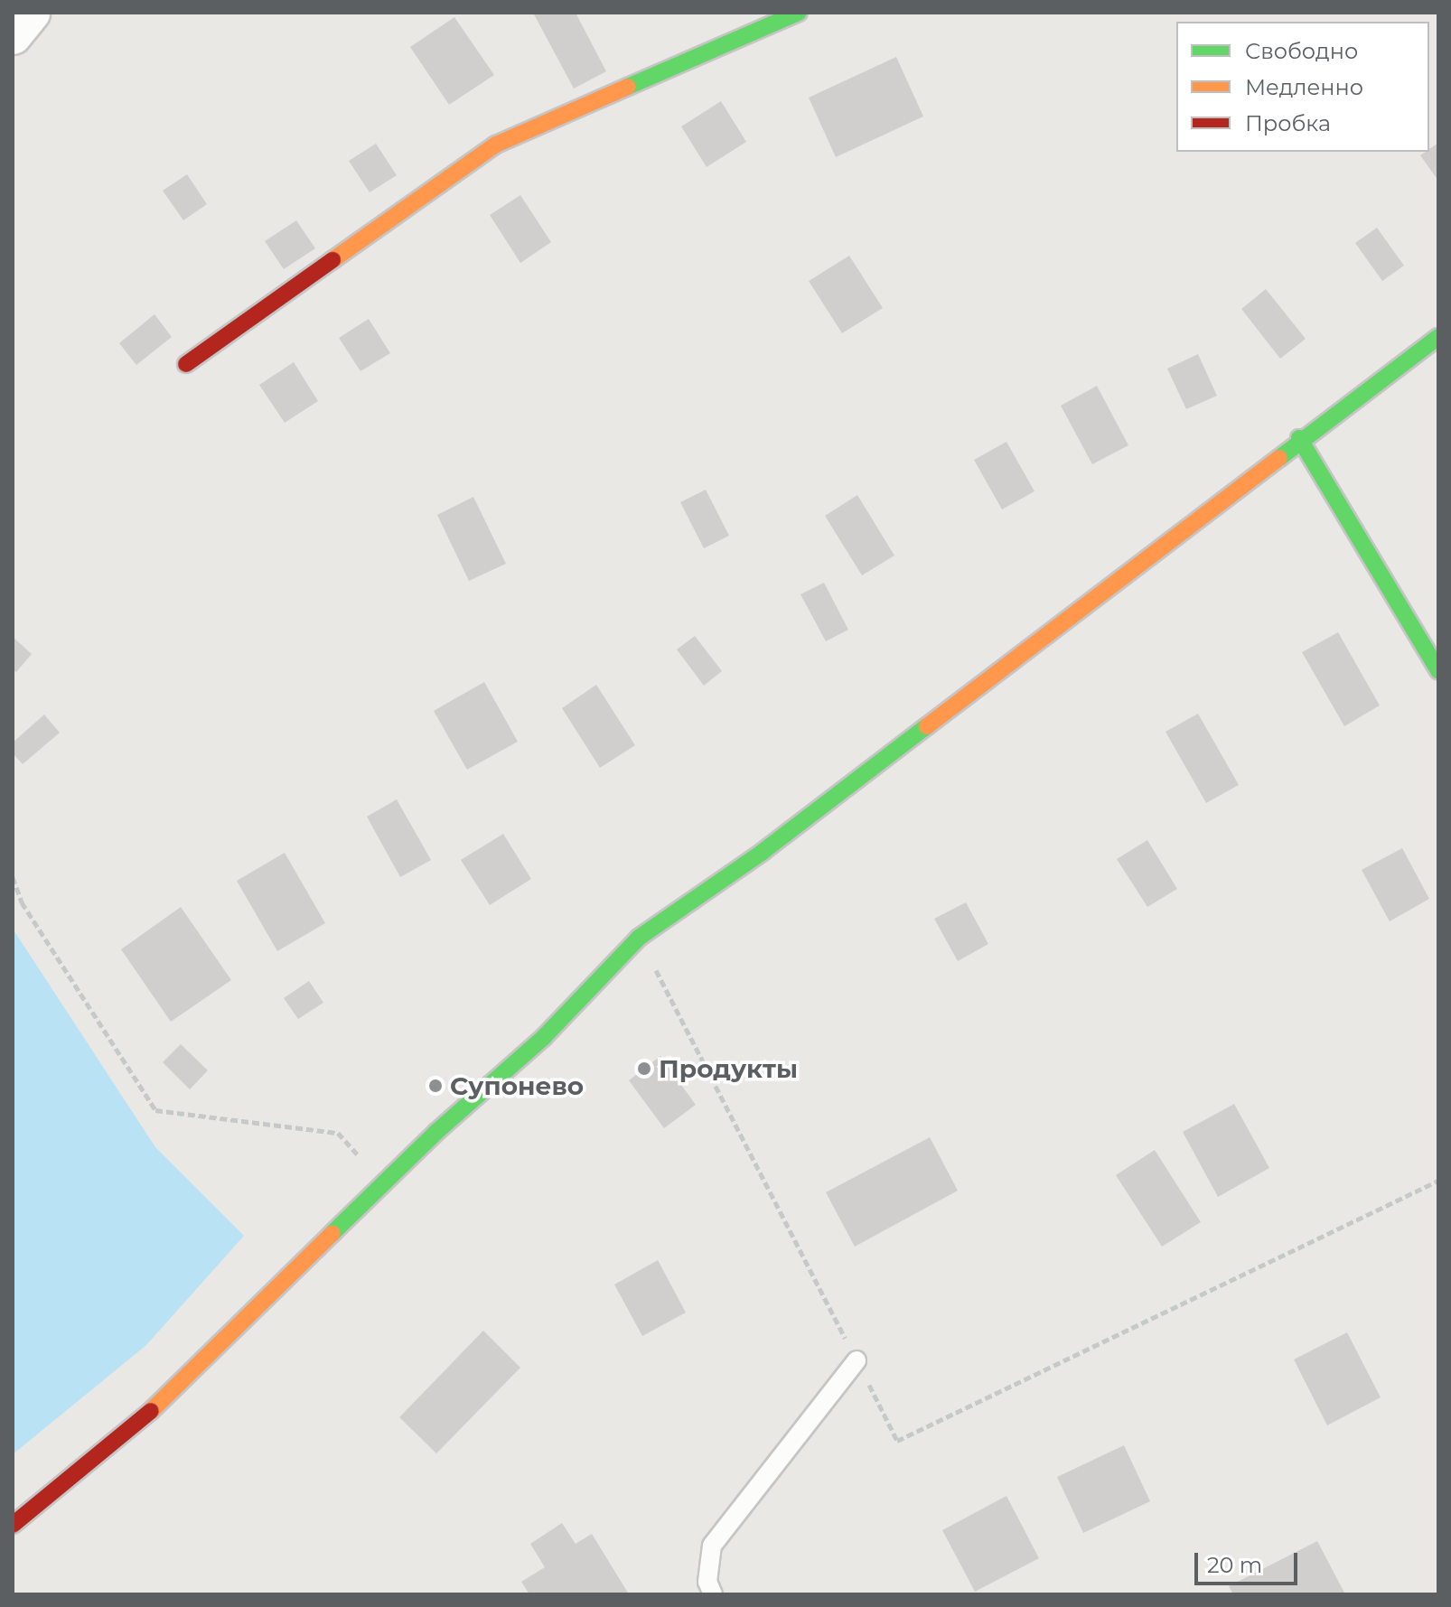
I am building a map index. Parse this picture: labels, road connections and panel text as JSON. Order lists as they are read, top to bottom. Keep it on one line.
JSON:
{"places":["Продукты","Супонево"],"legend":["Свободно","Медленно","Пробка"],"scale_bar":"20 m"}
